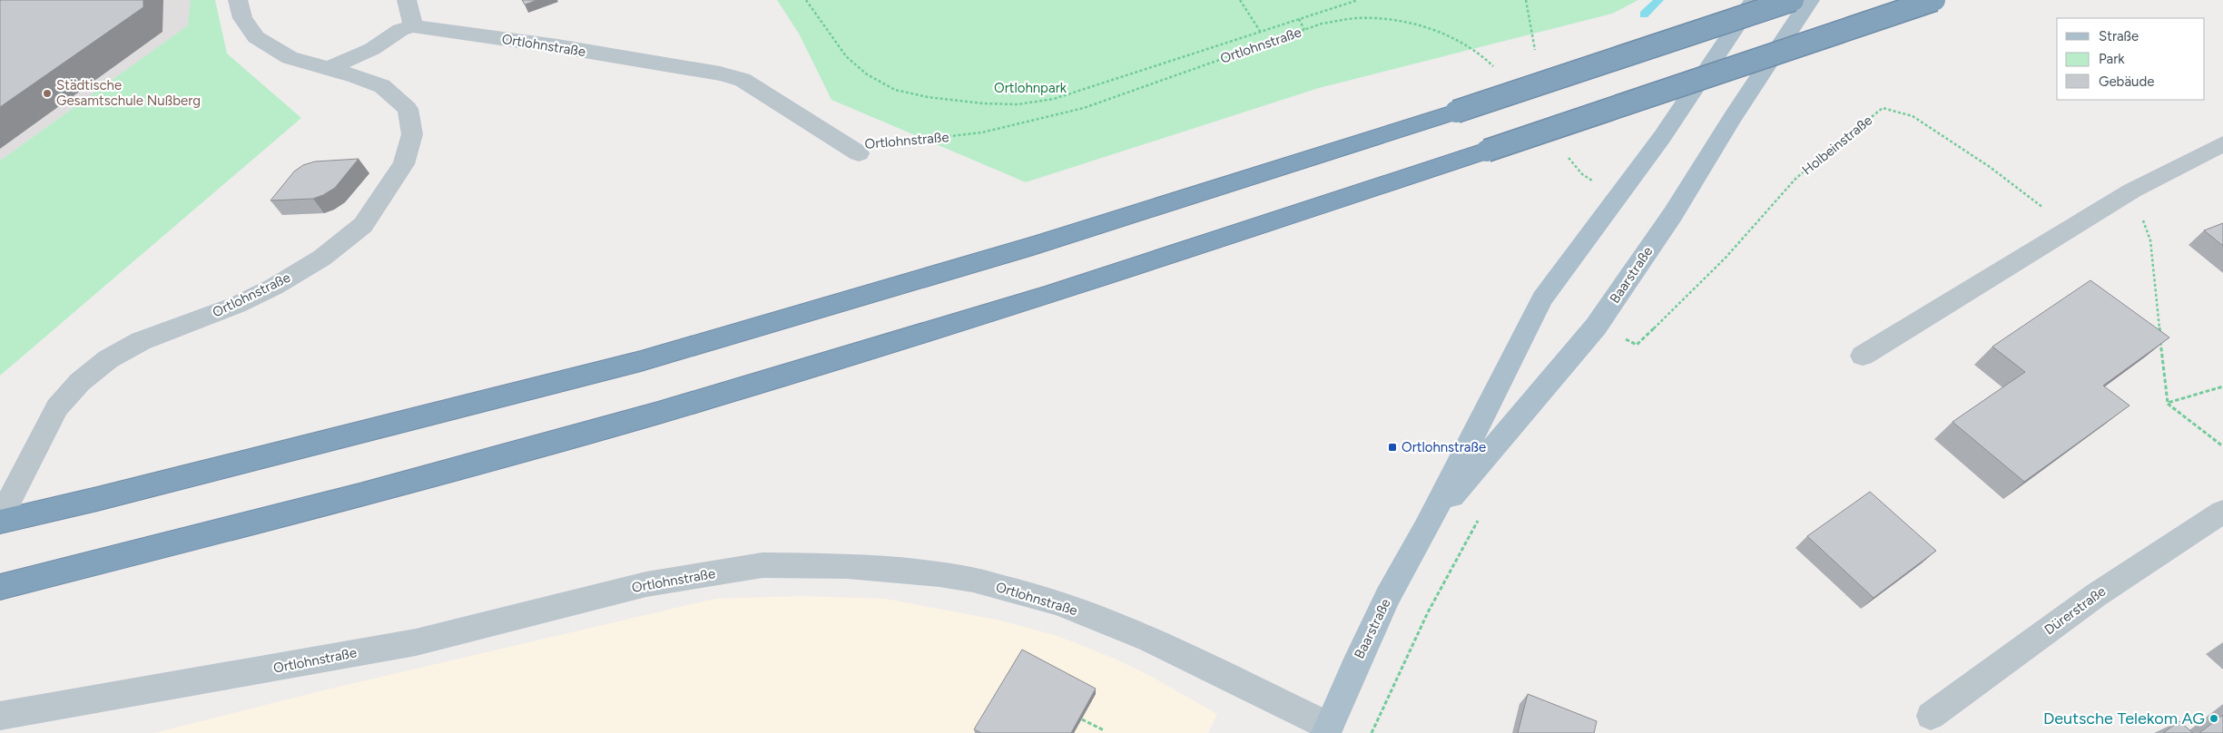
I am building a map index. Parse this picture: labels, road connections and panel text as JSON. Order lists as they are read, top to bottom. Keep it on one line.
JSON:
{"streets":{"main road":["Baarstraße"],"street":["Ortlohnstraße","Dürerstraße"],"path":["Holbeinstraße"]},"crossings":[["Ortlohnstraße","Baarstraße"]],"parks":["Ortlohnpark"],"places":{"other":["Städtische Gesamtschule Nußberg","Deutsche Telekom AG"],"transit":["Ortlohnstraße"]},"legend":["Straße","Park","Gebäude"]}
